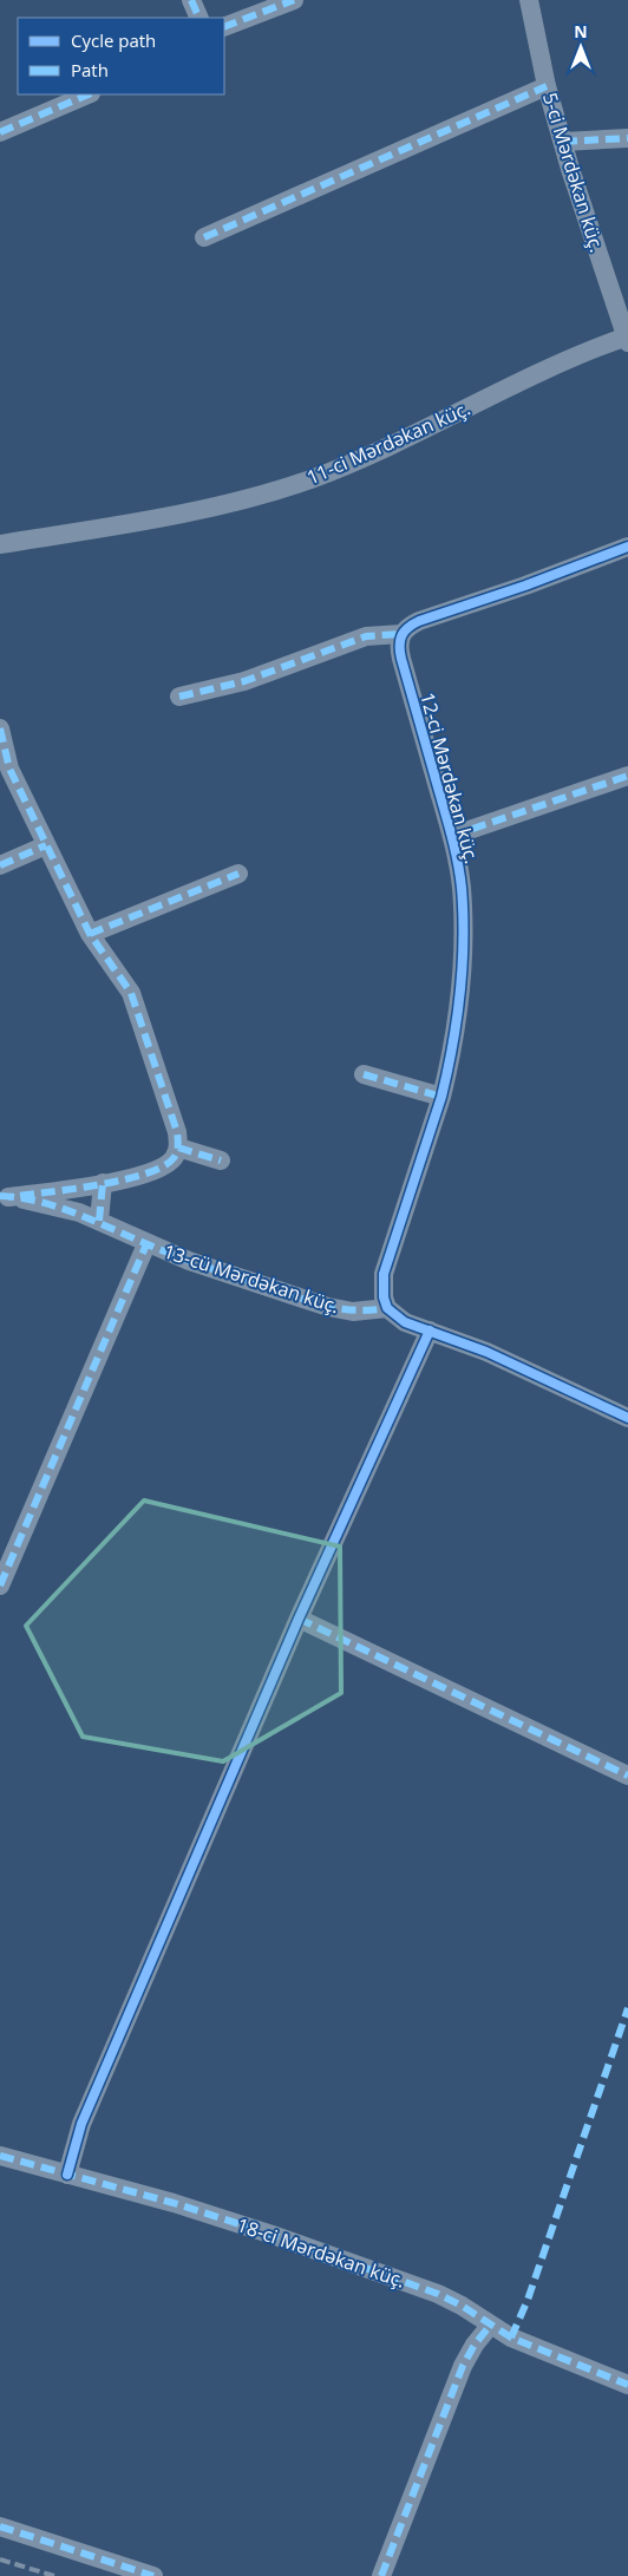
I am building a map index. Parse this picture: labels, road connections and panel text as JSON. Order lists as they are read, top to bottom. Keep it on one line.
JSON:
{"streets":{"street":["5-ci Mərdəkan küç.","11-ci Mərdəkan küç.","12-ci Mərdəkan küç.","13-cü Mərdəkan küç.","18-ci Mərdəkan küç."]},"crossings":[["5-ci Mərdəkan küç.","11-ci Mərdəkan küç."],["12-ci Mərdəkan küç.","13-cü Mərdəkan küç."]],"legend":["Cycle path","Path"],"north":"top"}
